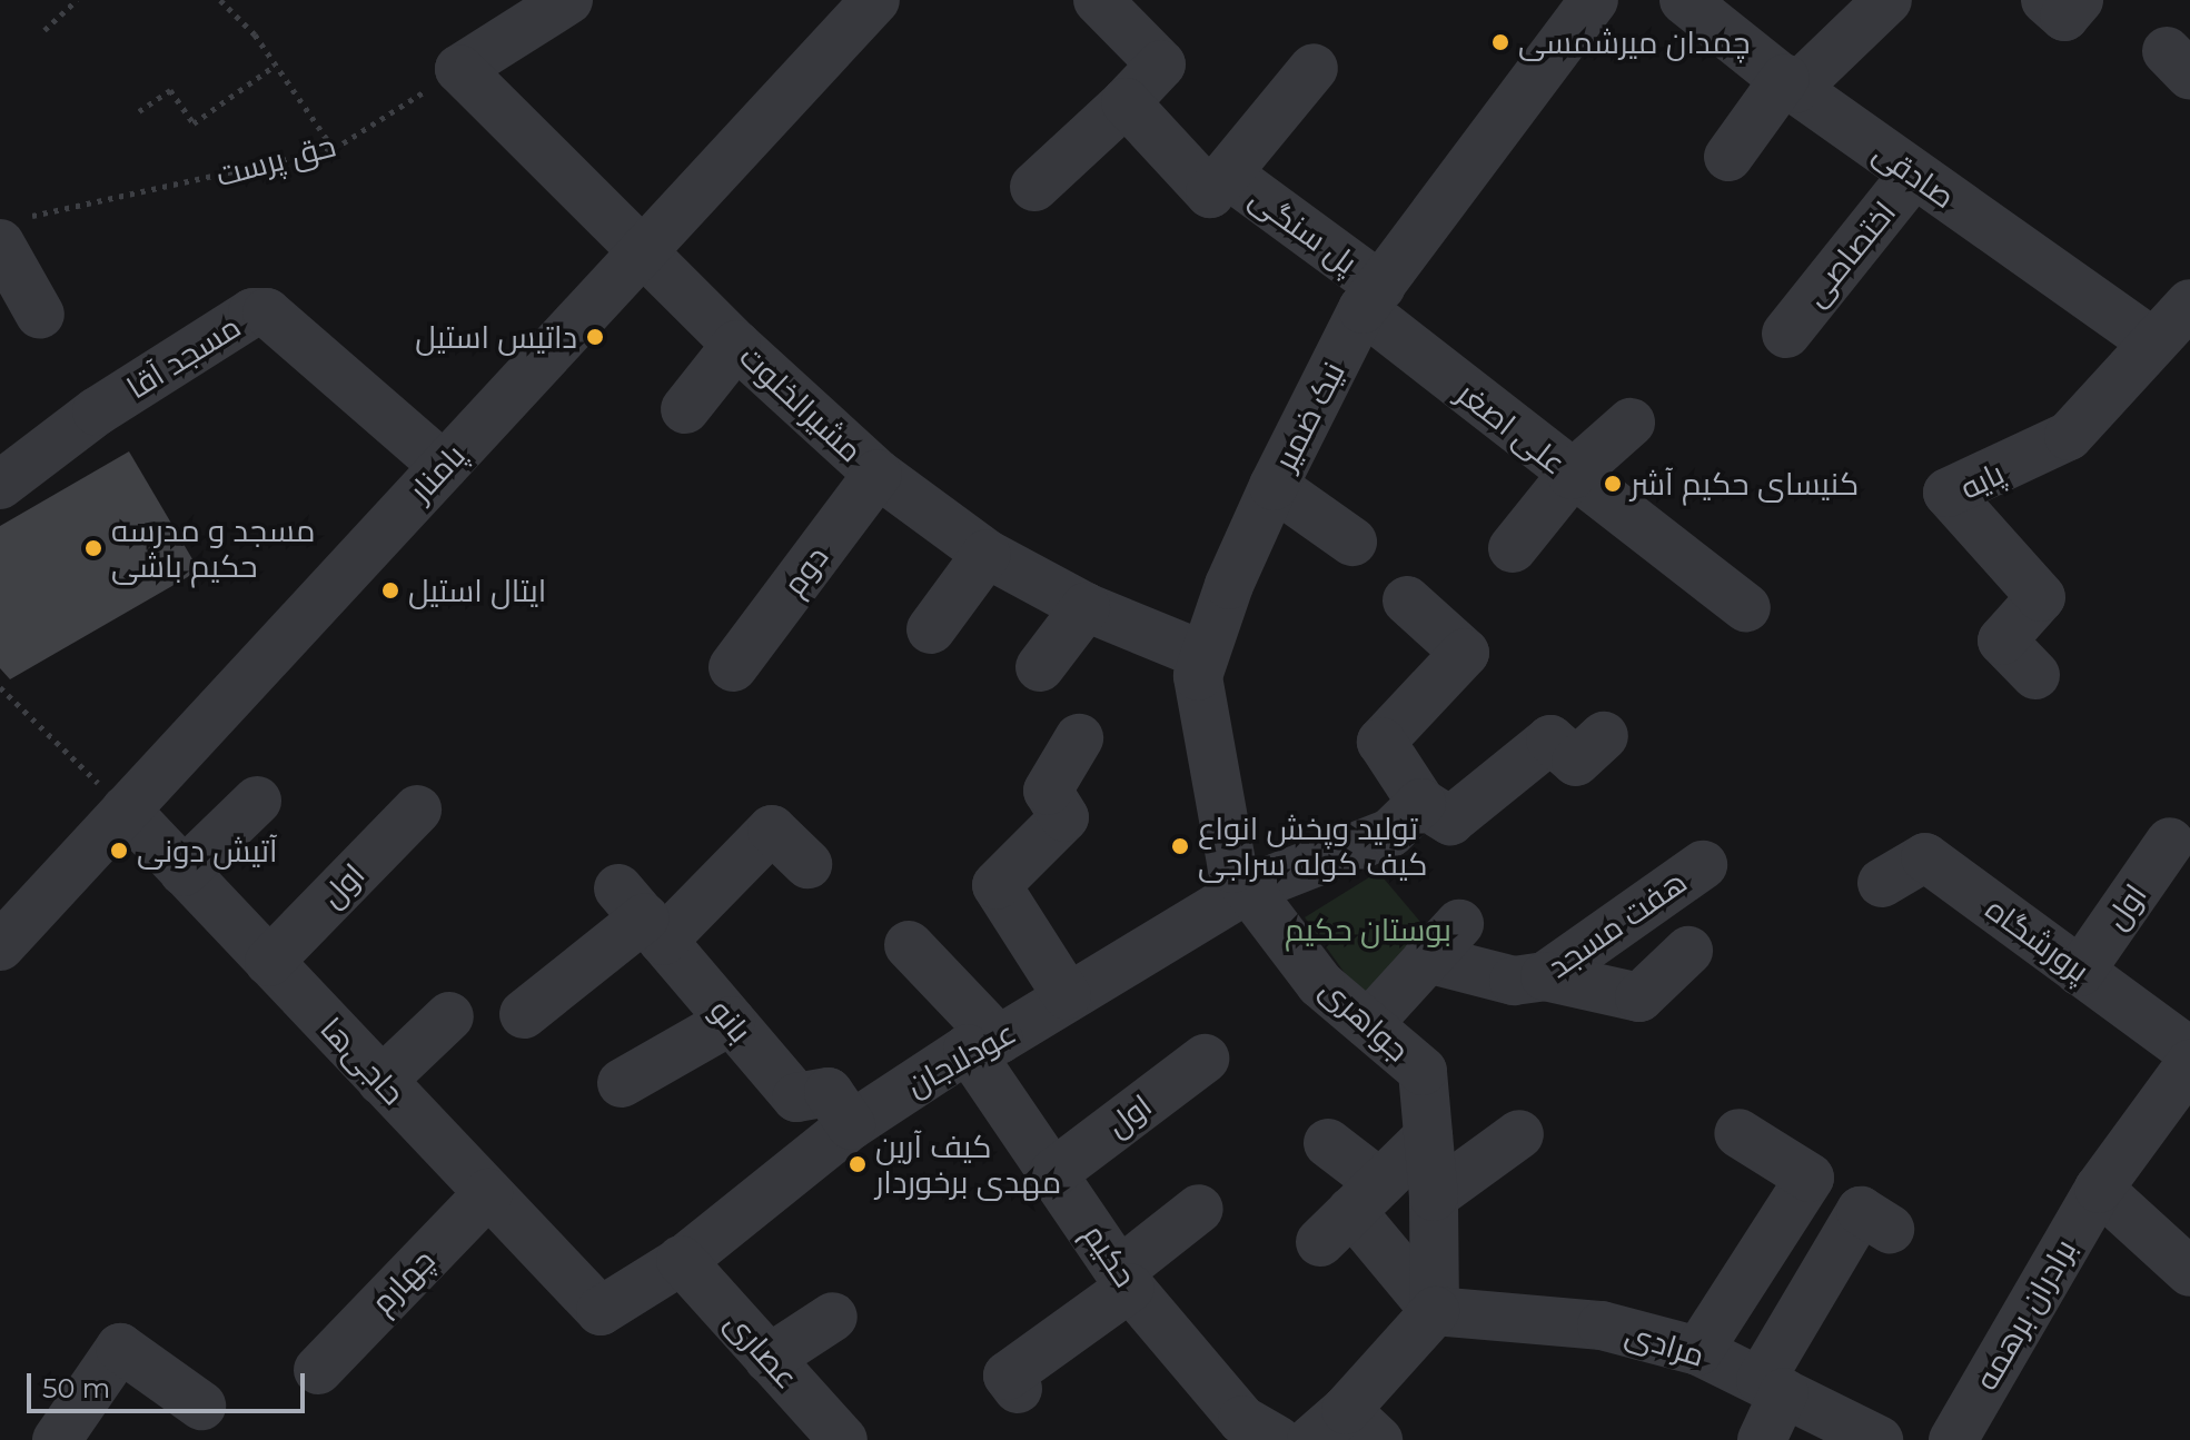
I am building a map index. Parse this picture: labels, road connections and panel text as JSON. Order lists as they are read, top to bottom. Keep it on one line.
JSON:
{"streets":{"street":["صادقی","پل سنگی","اختصاصی","مسجد آقا","مشیرالخلوت","نیک ضمیر","علی اصغر","پامنار","پایه","دوم","اول","هفت مسجد","پرورشگاه","جواهری","بانو","عودلاجان","حاجی‌ها","حکیم","چهارم","برادران برهمه","مرادی","عصاری"],"path":["حق پرست"]},"crossings":[["حق پرست","مشیرالخلوت"],["صادقی","اختصاصی"],["صادقی","پایه"],["پل سنگی","نیک ضمیر"],["پل سنگی","علی اصغر"],["مسجد آقا","پامنار"],["مشیرالخلوت","نیک ضمیر"],["مشیرالخلوت","پامنار"],["مشیرالخلوت","دوم"],["نیک ضمیر","علی اصغر"],["نیک ضمیر","جواهری"],["نیک ضمیر","عودلاجان"],["پامنار","حاجی‌ها"],["اول","پرورشگاه"],["اول","حاجی‌ها"],["اول","حکیم"],["جواهری","عودلاجان"],["جواهری","مرادی"],["بانو","عودلاجان"],["عودلاجان","حاجی‌ها"],["عودلاجان","حکیم"],["عودلاجان","عصاری"],["حاجی‌ها","چهارم"]],"parks":["بوستان حکیم"],"places":["چمدان میرشمسی","داتیس استیل","کنیسای حکیم آشر","مسجد و مدرسه حکیم باشی","ایتال استیل","تولید وپخش انواع کیف کوله سراجی","آتیش دونی","کیف آرین مهدی برخوردار"],"scale_bar":"50 m"}
